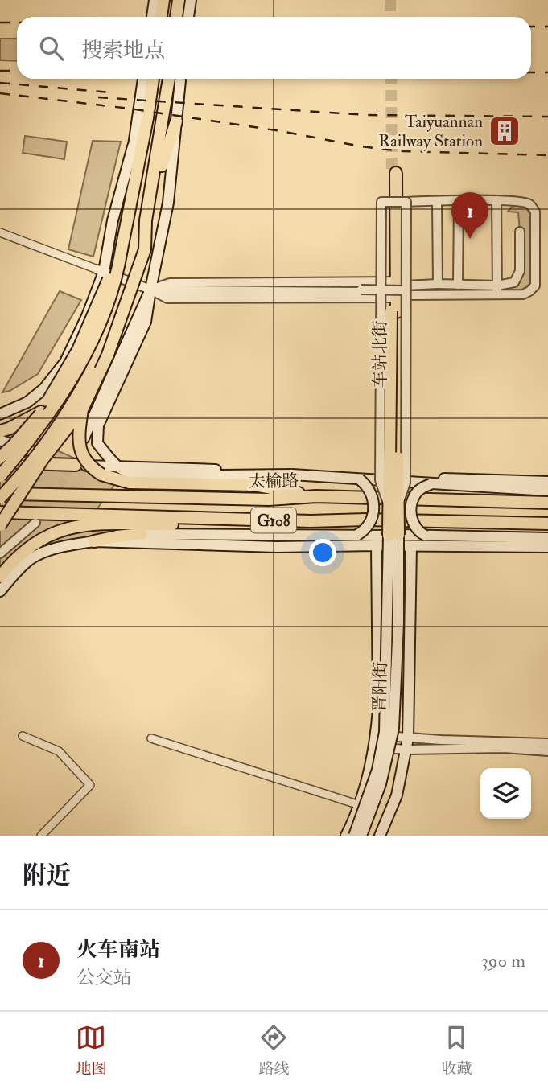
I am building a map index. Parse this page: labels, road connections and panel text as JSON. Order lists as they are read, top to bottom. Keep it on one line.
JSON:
{"streets":{"main road":["车站北街","太榆路","G108","晋阳街"]},"crossings":[["车站北街","晋阳街"]],"places":{"building":["Taiyuannan Railway Station"]},"page":{"search":"搜索地点","pins":"1","heading":"附近","list":[{"mark":"1","name":"火车南站","note":"公交站","value":"390 m"}],"nav":["地图","路线","收藏"]}}
